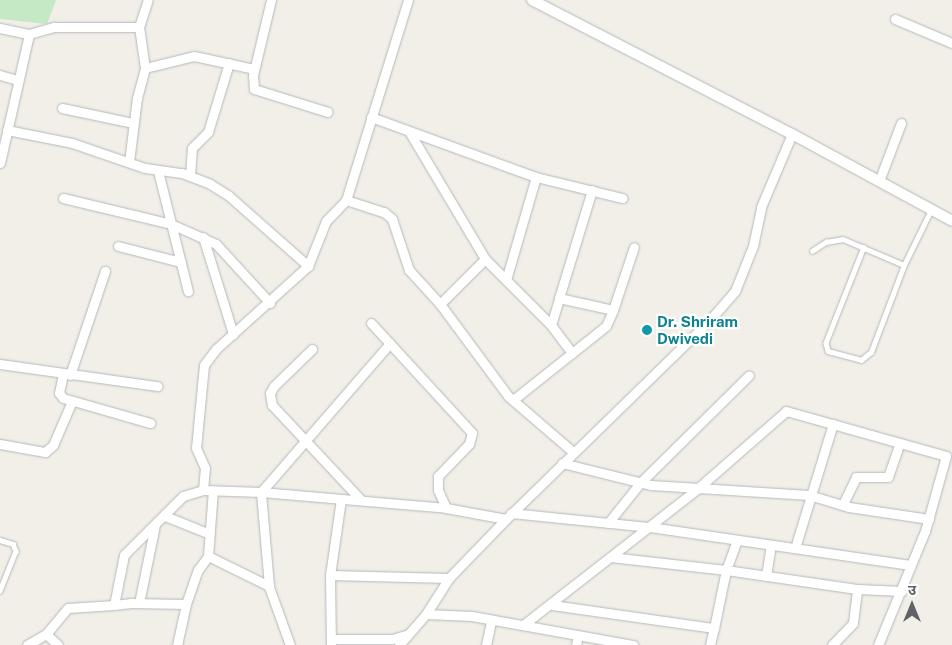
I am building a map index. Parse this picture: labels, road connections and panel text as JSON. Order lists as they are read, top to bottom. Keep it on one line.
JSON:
{"places":["Dr. Shriram Dwivedi"],"north":"top"}
